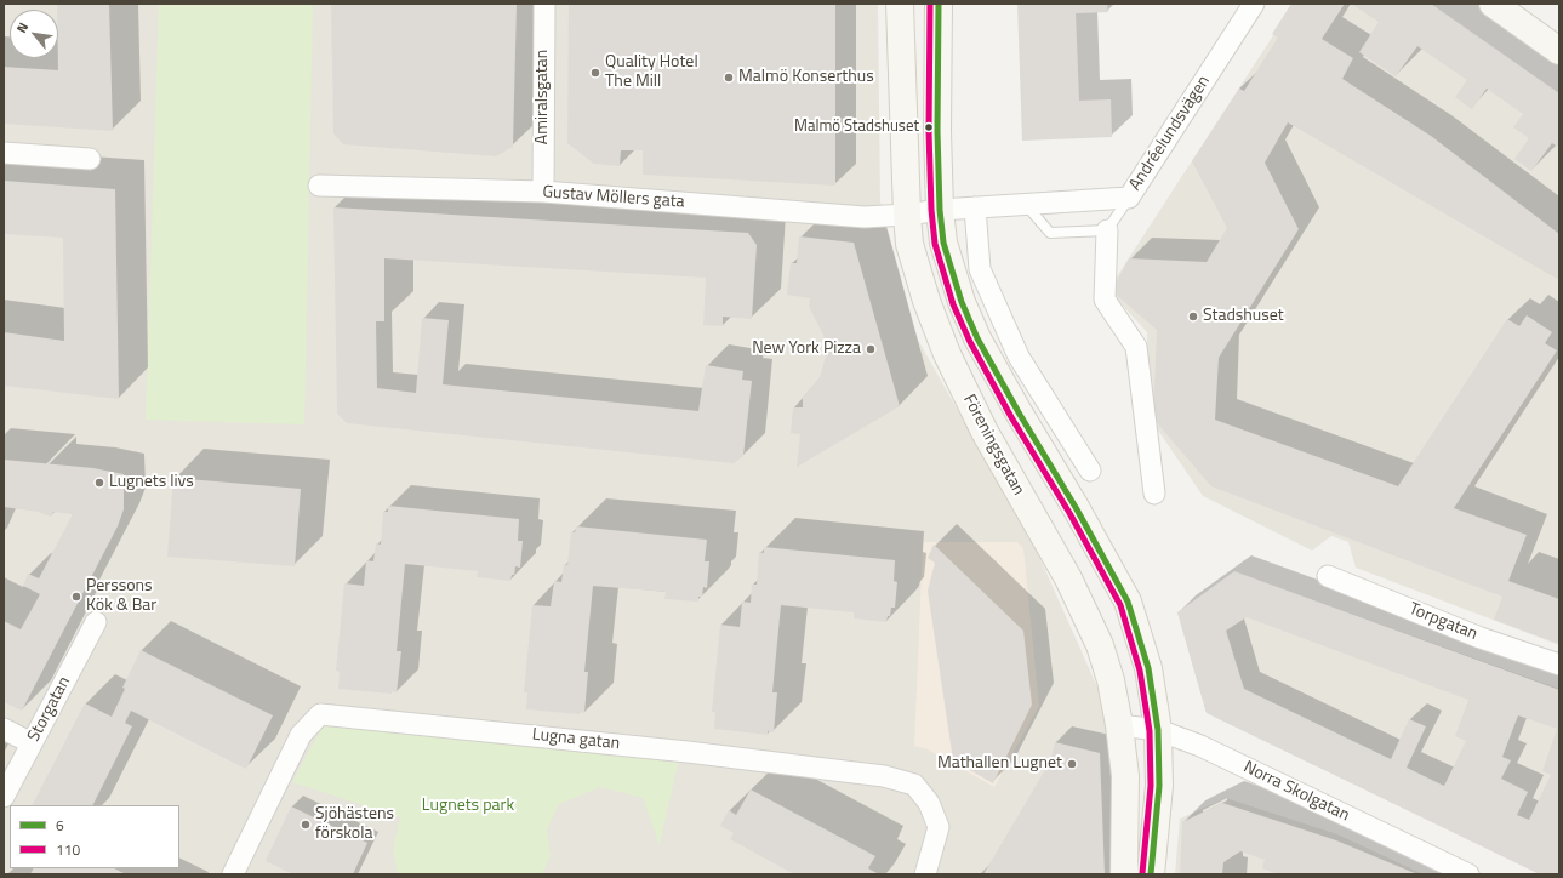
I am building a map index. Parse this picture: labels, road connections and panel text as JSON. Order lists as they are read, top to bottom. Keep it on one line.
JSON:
{"streets":{"street":["Amiralsgatan","Andréelundsvägen","Gustav Möllers gata","Föreningsgatan","Torpgatan","Storgatan","Lugna gatan","Norra Skolgatan"]},"crossings":[["Amiralsgatan","Gustav Möllers gata"],["Andréelundsvägen","Gustav Möllers gata"],["Andréelundsvägen","Föreningsgatan"],["Gustav Möllers gata","Föreningsgatan"],["Föreningsgatan","Norra Skolgatan"]],"parks":["Lugnets park"],"places":["Quality Hotel The Mill","Malmö Konserthus","Malmö Stadshuset","Stadshuset","New York Pizza","Lugnets livs","Perssons Kök & Bar","Mathallen Lugnet","Sjöhästens förskola"],"lines":["transit line 6","transit line 110"],"legend":["6","110"],"north":"top left"}
